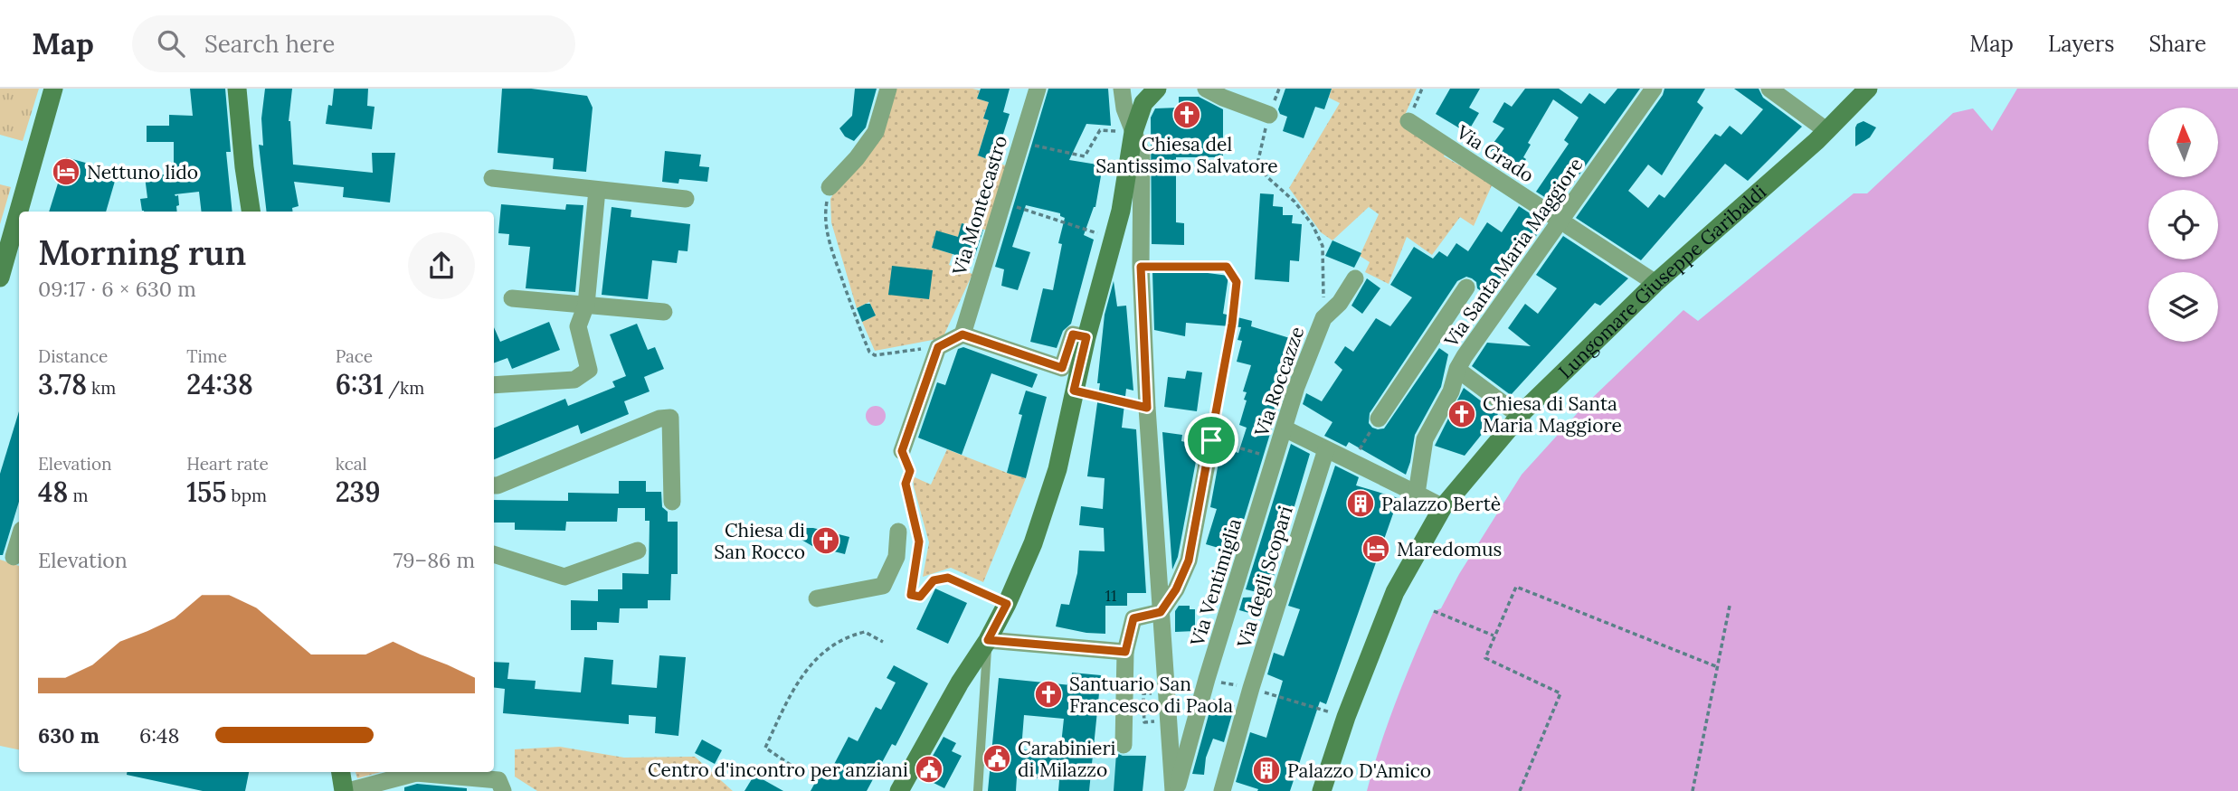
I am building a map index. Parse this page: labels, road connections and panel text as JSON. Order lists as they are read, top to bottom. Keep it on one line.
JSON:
{"streets":{"street":["Via Grado","Via Montecastro","Via Santa Maria Maggiore","Lungomare Giuseppe Garibaldi","Via Roccazze","Via degli Scopari","Via Ventimiglia"]},"crossings":[["Via Grado","Via Santa Maria Maggiore"],["Via Grado","Lungomare Giuseppe Garibaldi"],["Via Roccazze","Via Ventimiglia"]],"places":{"church":["Chiesa del Santissimo Salvatore","Chiesa di Santa Maria Maggiore","Chiesa di San Rocco","Santuario San Francesco di Paola"],"hotel":["Nettuno lido","Maredomus"],"building":["Palazzo Bertè","Palazzo D'Amico"],"public building":["Carabinieri di Milazzo","Centro d'incontro per anziani"]},"house_numbers":["11"],"north":"top","page":{"header":"Map","search":"Search here","nav":["Map","Layers","Share"],"heading":["Morning run","09:17 · 6 × 630 m"],"stats":[["Distance","3.78 km"],["Time","24:38"],["Pace","6:31 /km"],["Elevation","48 m"],["Heart rate","155 bpm"],["kcal","239"]],"chart":["Elevation","79–86 m"],"list":[{"name":"630 m","note":"6:48"}]}}
